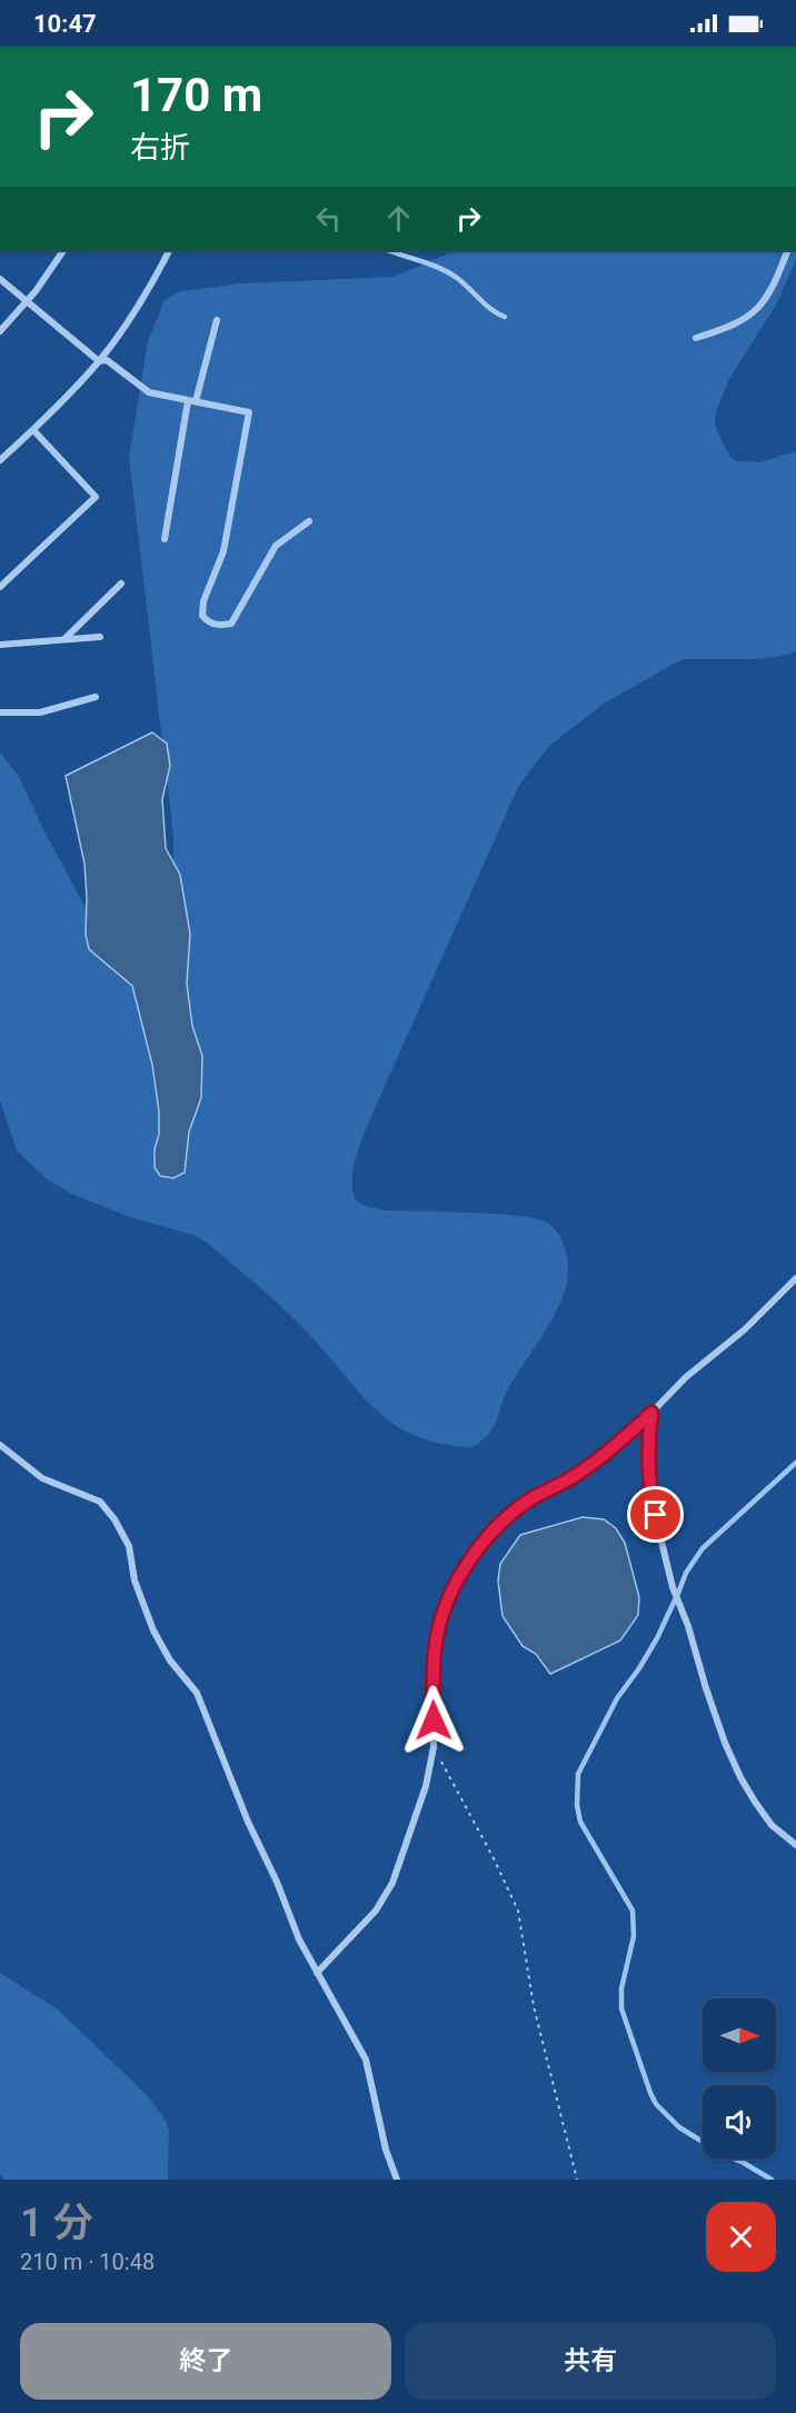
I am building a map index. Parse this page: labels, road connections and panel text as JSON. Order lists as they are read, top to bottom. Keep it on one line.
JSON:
{"north":"right","page":{"status":"10:47","turn":["170 m","右折"],"heading":["1 分","210 m · 10:48"],"buttons":["終了","共有"]}}
